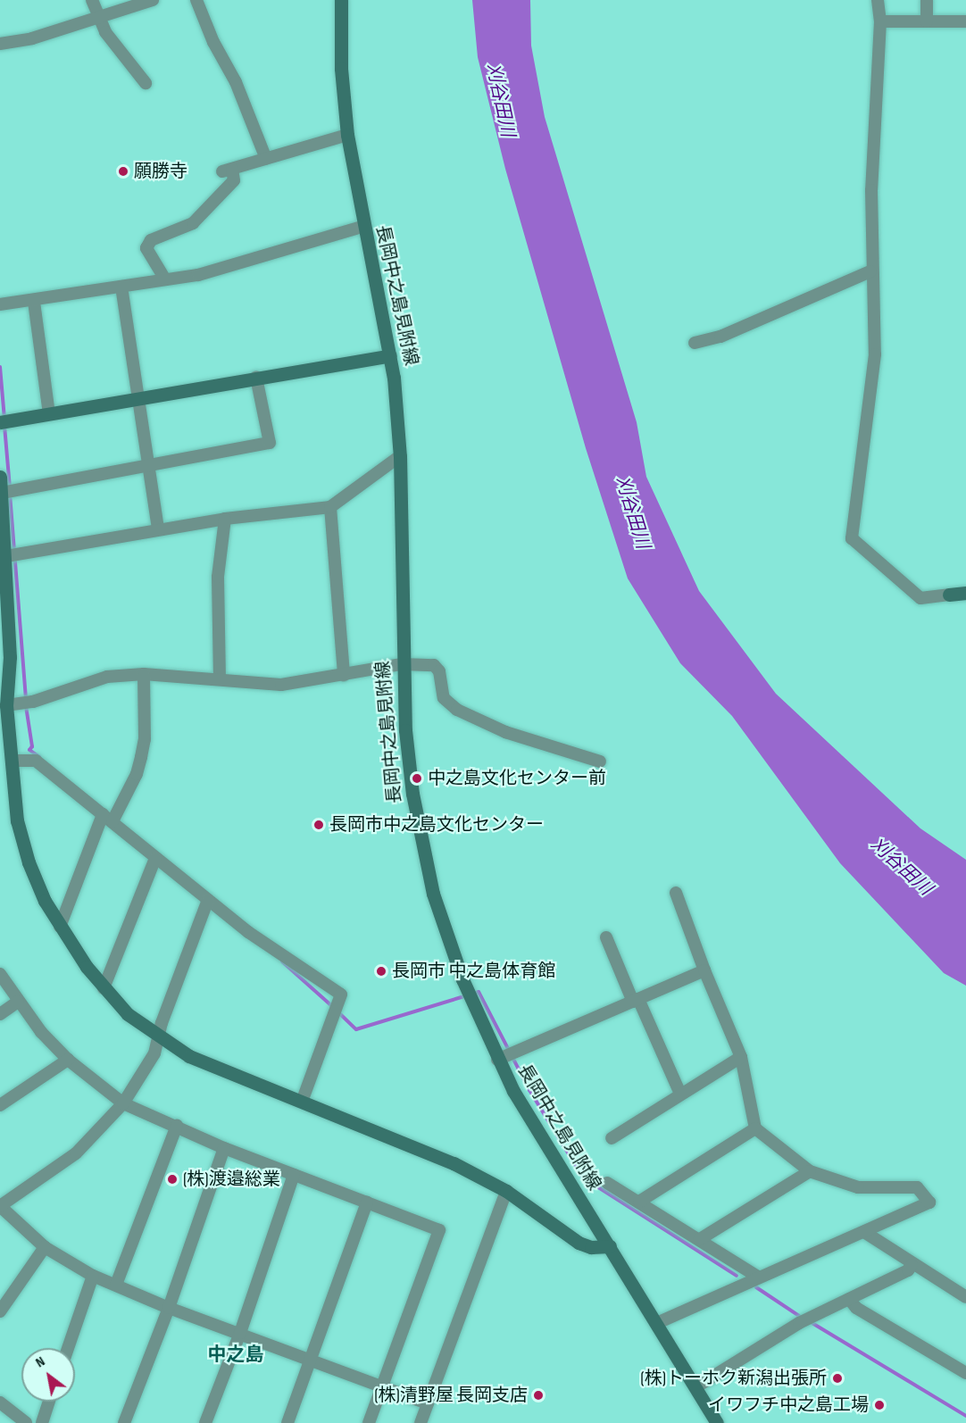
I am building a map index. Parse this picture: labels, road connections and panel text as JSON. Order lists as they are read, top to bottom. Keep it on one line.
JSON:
{"streets":{"street":["長岡中之島見附線"]},"districts":["中之島"],"water":["刈谷田川"],"places":["願勝寺","中之島文化センター前","長岡市中之島文化センター","長岡市 中之島体育館","(株)渡邉総業","(株)トーホク新潟出張所","(株)清野屋 長岡支店","イワフチ中之島工場"],"north":"top left"}
